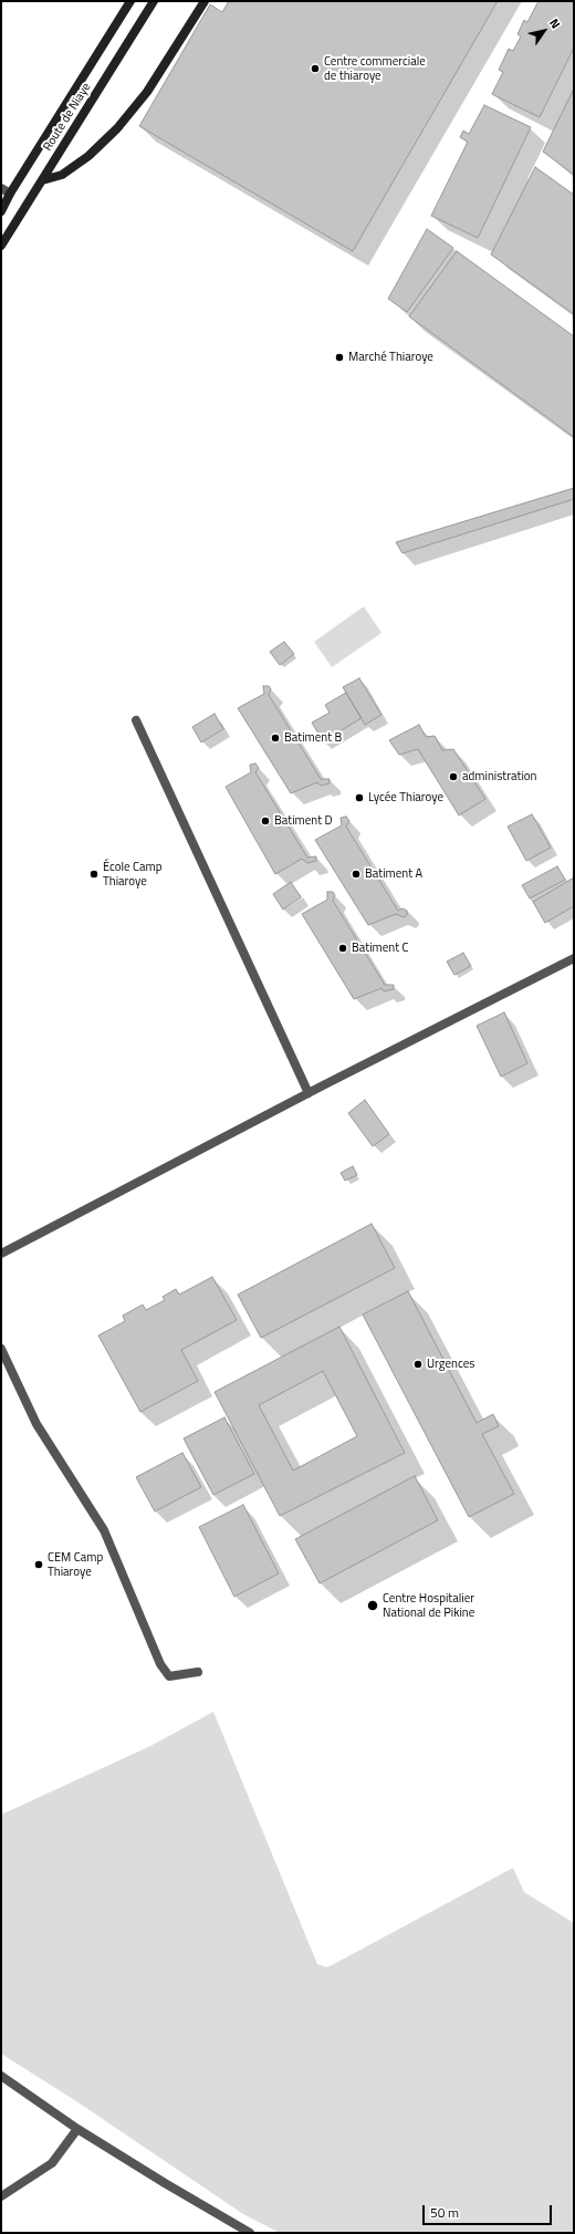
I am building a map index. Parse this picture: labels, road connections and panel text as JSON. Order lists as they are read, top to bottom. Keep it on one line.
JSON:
{"streets":{"main road":["Route de Niaye"]},"places":["Centre commerciale de thiaroye","Marché Thiaroye","Batiment B","administration","Lycée Thiaroye","Batiment D","École Camp Thiaroye","Batiment A","Batiment C","Urgences","CEM Camp Thiaroye","Centre Hospitalier National de Pikine"],"scale_bar":"50 m","north":"top right"}
